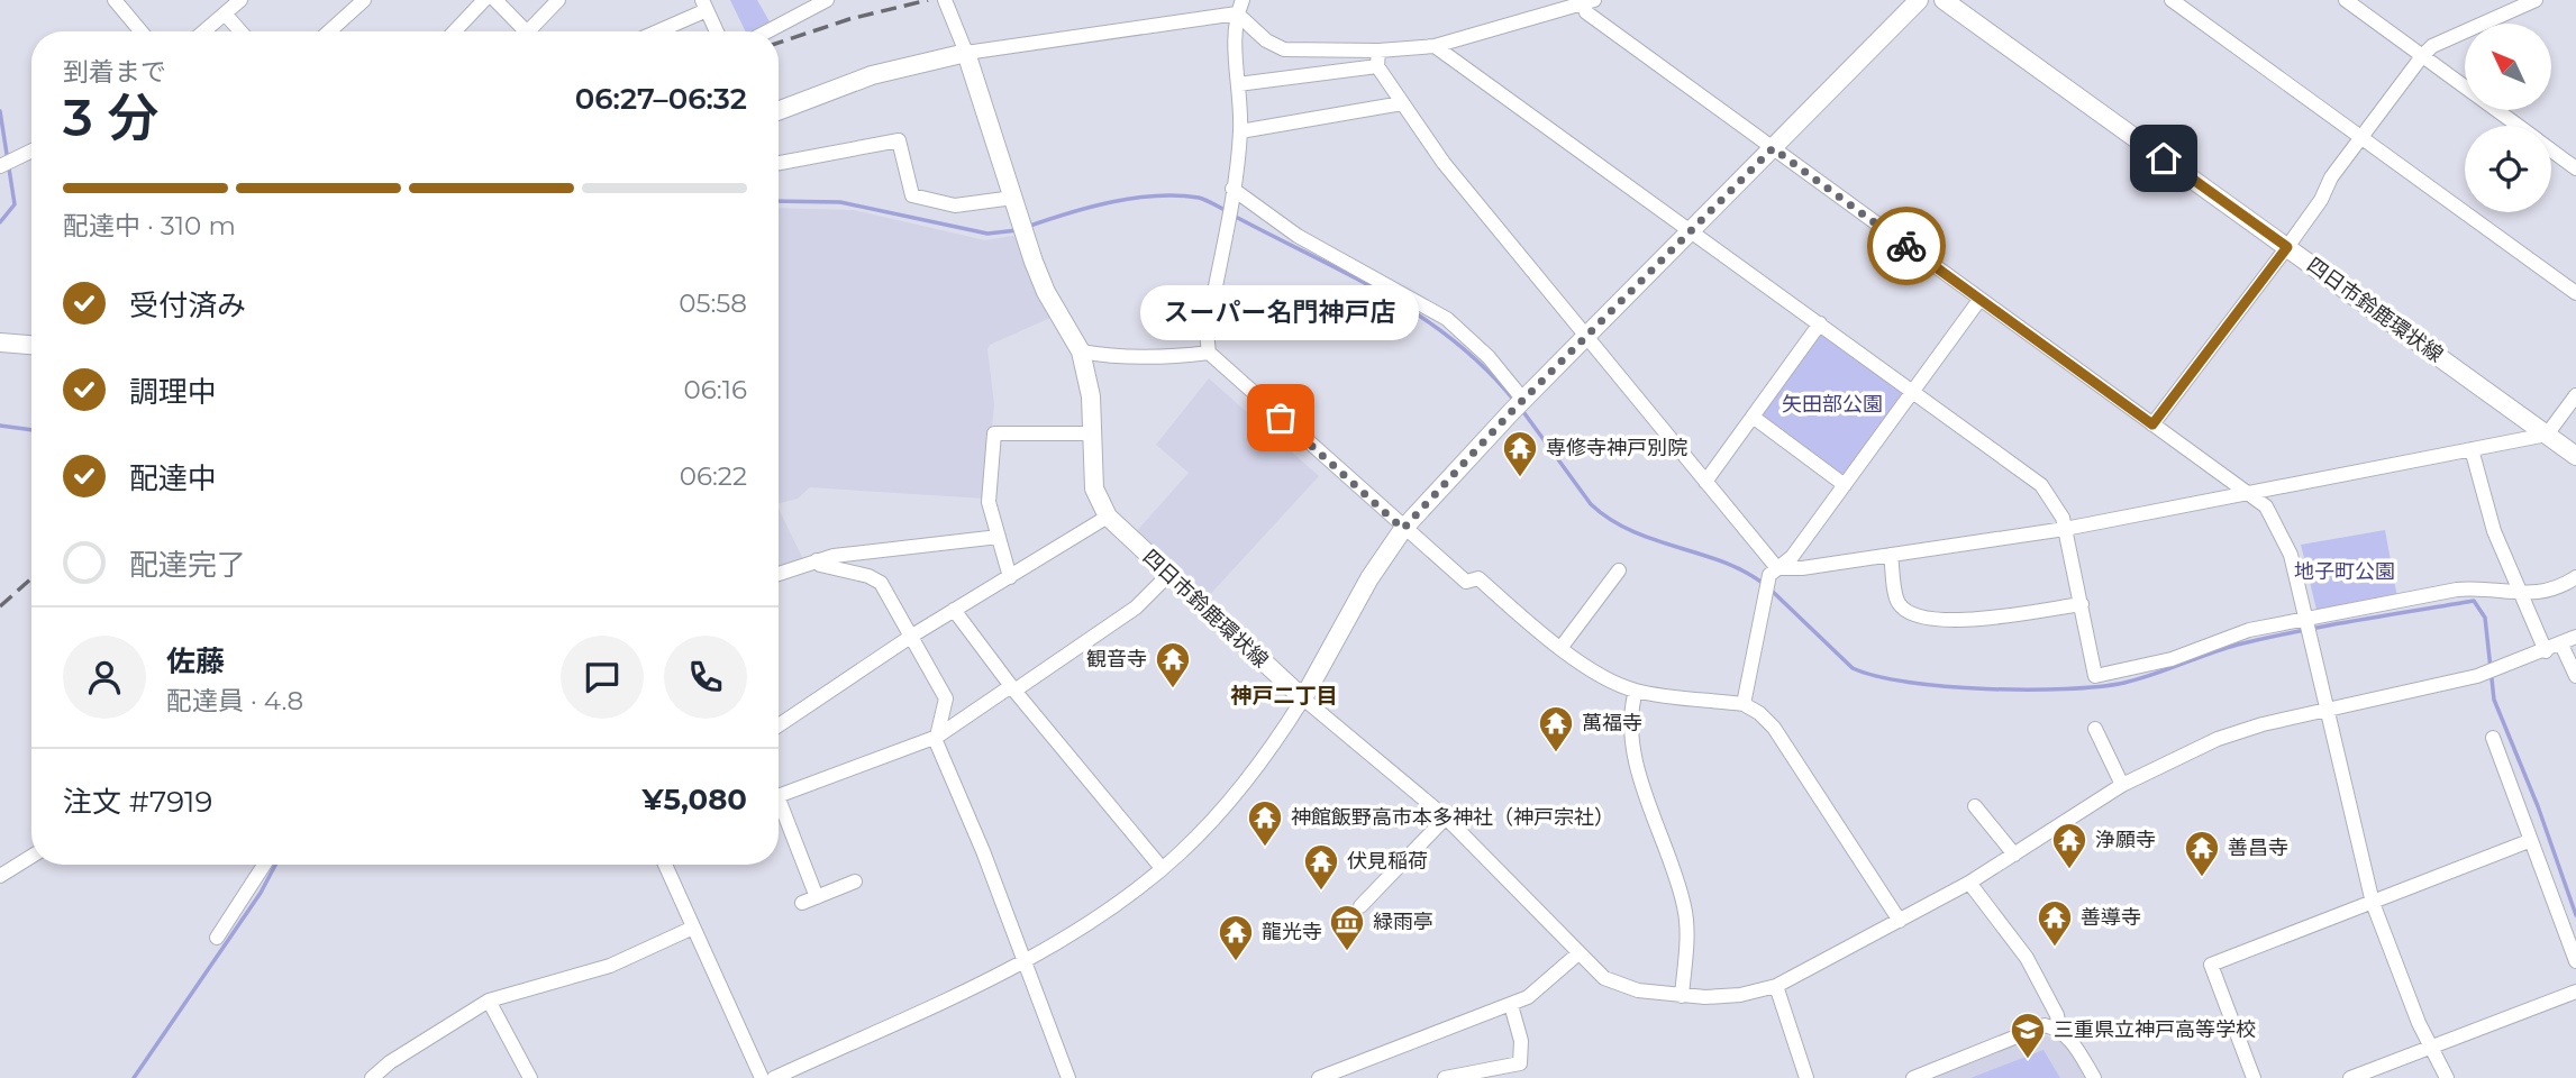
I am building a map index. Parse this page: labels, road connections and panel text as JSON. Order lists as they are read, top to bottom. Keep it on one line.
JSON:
{"streets":{"main road":["四日市鈴鹿環状線"]},"districts":["神戸二丁目"],"parks":["矢田部公園","地子町公園"],"places":{"other":["スーパー名門神戸店"],"temple":["専修寺神戸別院","観音寺","萬福寺","神館飯野高市本多神社（神戸宗社）","浄願寺","善昌寺","伏見稲荷","善導寺","龍光寺"],"museum":["緑雨亭"],"school or university":["三重県立神戸高等学校"]},"north":"top left","page":{"heading":["3 分","到着まで","06:27–06:32"],"panel":["佐藤","配達員 · 4.8","注文 #7919","¥5,080"],"bar":"配達中 · 310 m","list":[["受付済み","05:58"],["調理中","06:16"],["配達中","06:22"],"配達完了"],"bubble":"スーパー名門神戸店"}}
